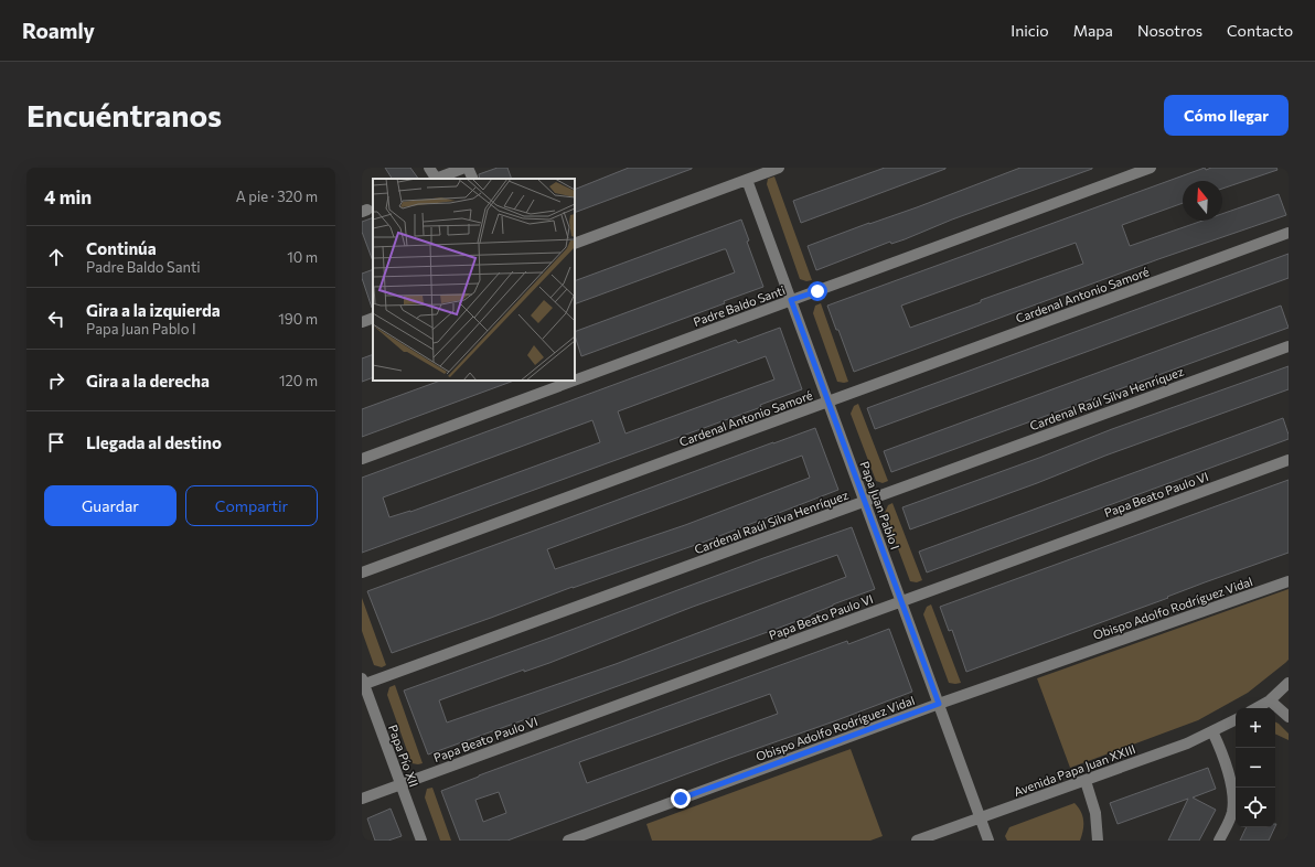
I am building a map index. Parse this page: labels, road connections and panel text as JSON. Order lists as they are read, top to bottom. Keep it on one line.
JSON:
{"streets":{"street":["Cardenal Antonio Samoré","Padre Baldo Santi","Cardenal Raúl Silva Henríquez","Papa Beato Paulo VI","Papa Juan Pablo I","Obispo Adolfo Rodríguez Vidal","Papa Pío XII","Avenida Papa Juan XXIII"]},"crossings":[["Cardenal Antonio Samoré","Papa Juan Pablo I"],["Padre Baldo Santi","Papa Juan Pablo I"],["Cardenal Raúl Silva Henríquez","Papa Juan Pablo I"],["Cardenal Raúl Silva Henríquez","Papa Pío XII"],["Papa Beato Paulo VI","Papa Juan Pablo I"],["Papa Beato Paulo VI","Papa Pío XII"],["Papa Juan Pablo I","Obispo Adolfo Rodríguez Vidal"],["Papa Juan Pablo I","Avenida Papa Juan XXIII"]],"north":"top","page":{"header":"Roamly","nav":["Inicio","Mapa","Nosotros","Contacto"],"buttons":["Cómo llegar",["Guardar","Compartir"]],"title":"Encuéntranos","heading":["4 min","A pie · 320 m"],"list":[["Continúa","Padre Baldo Santi","10 m"],["Gira a la izquierda","Papa Juan Pablo I","190 m"],["Gira a la derecha","120 m"],"Llegada al destino"],"map_buttons":["+","−"]}}
